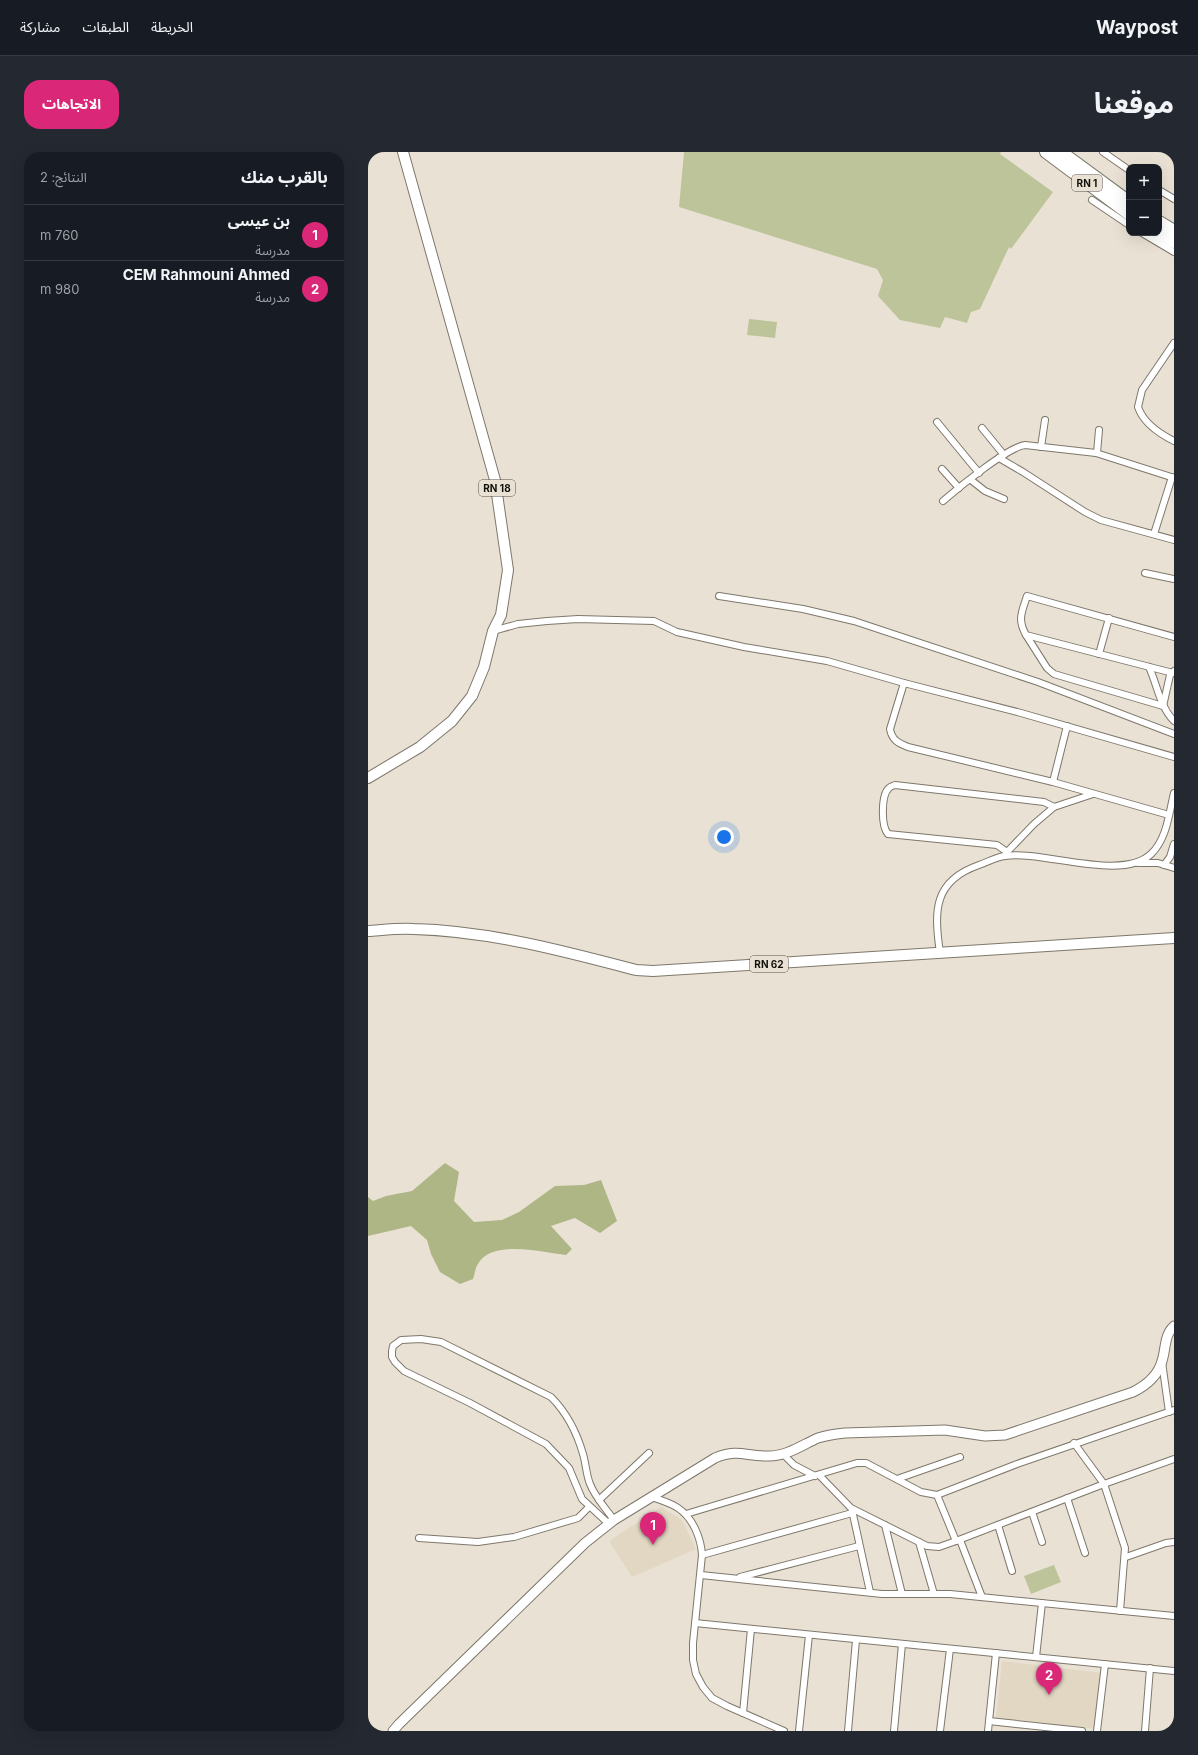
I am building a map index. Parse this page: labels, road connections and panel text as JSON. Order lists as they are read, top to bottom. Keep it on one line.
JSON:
{"streets":{"highway":["RN 1"],"main road":["RN 18","RN 62"]},"page":{"header":"Waypost","nav":["الخريطة","الطبقات","مشاركة"],"title":"موقعنا","buttons":"الاتجاهات","heading":["بالقرب منك","النتائج: 2"],"map_buttons":["+","−"],"list":[{"mark":"1","name":"بن عيسى","note":"مدرسة","value":"760 m"},{"mark":"2","name":"CEM Rahmouni Ahmed","note":"مدرسة","value":"980 m"}],"pins":["1","2"]}}
